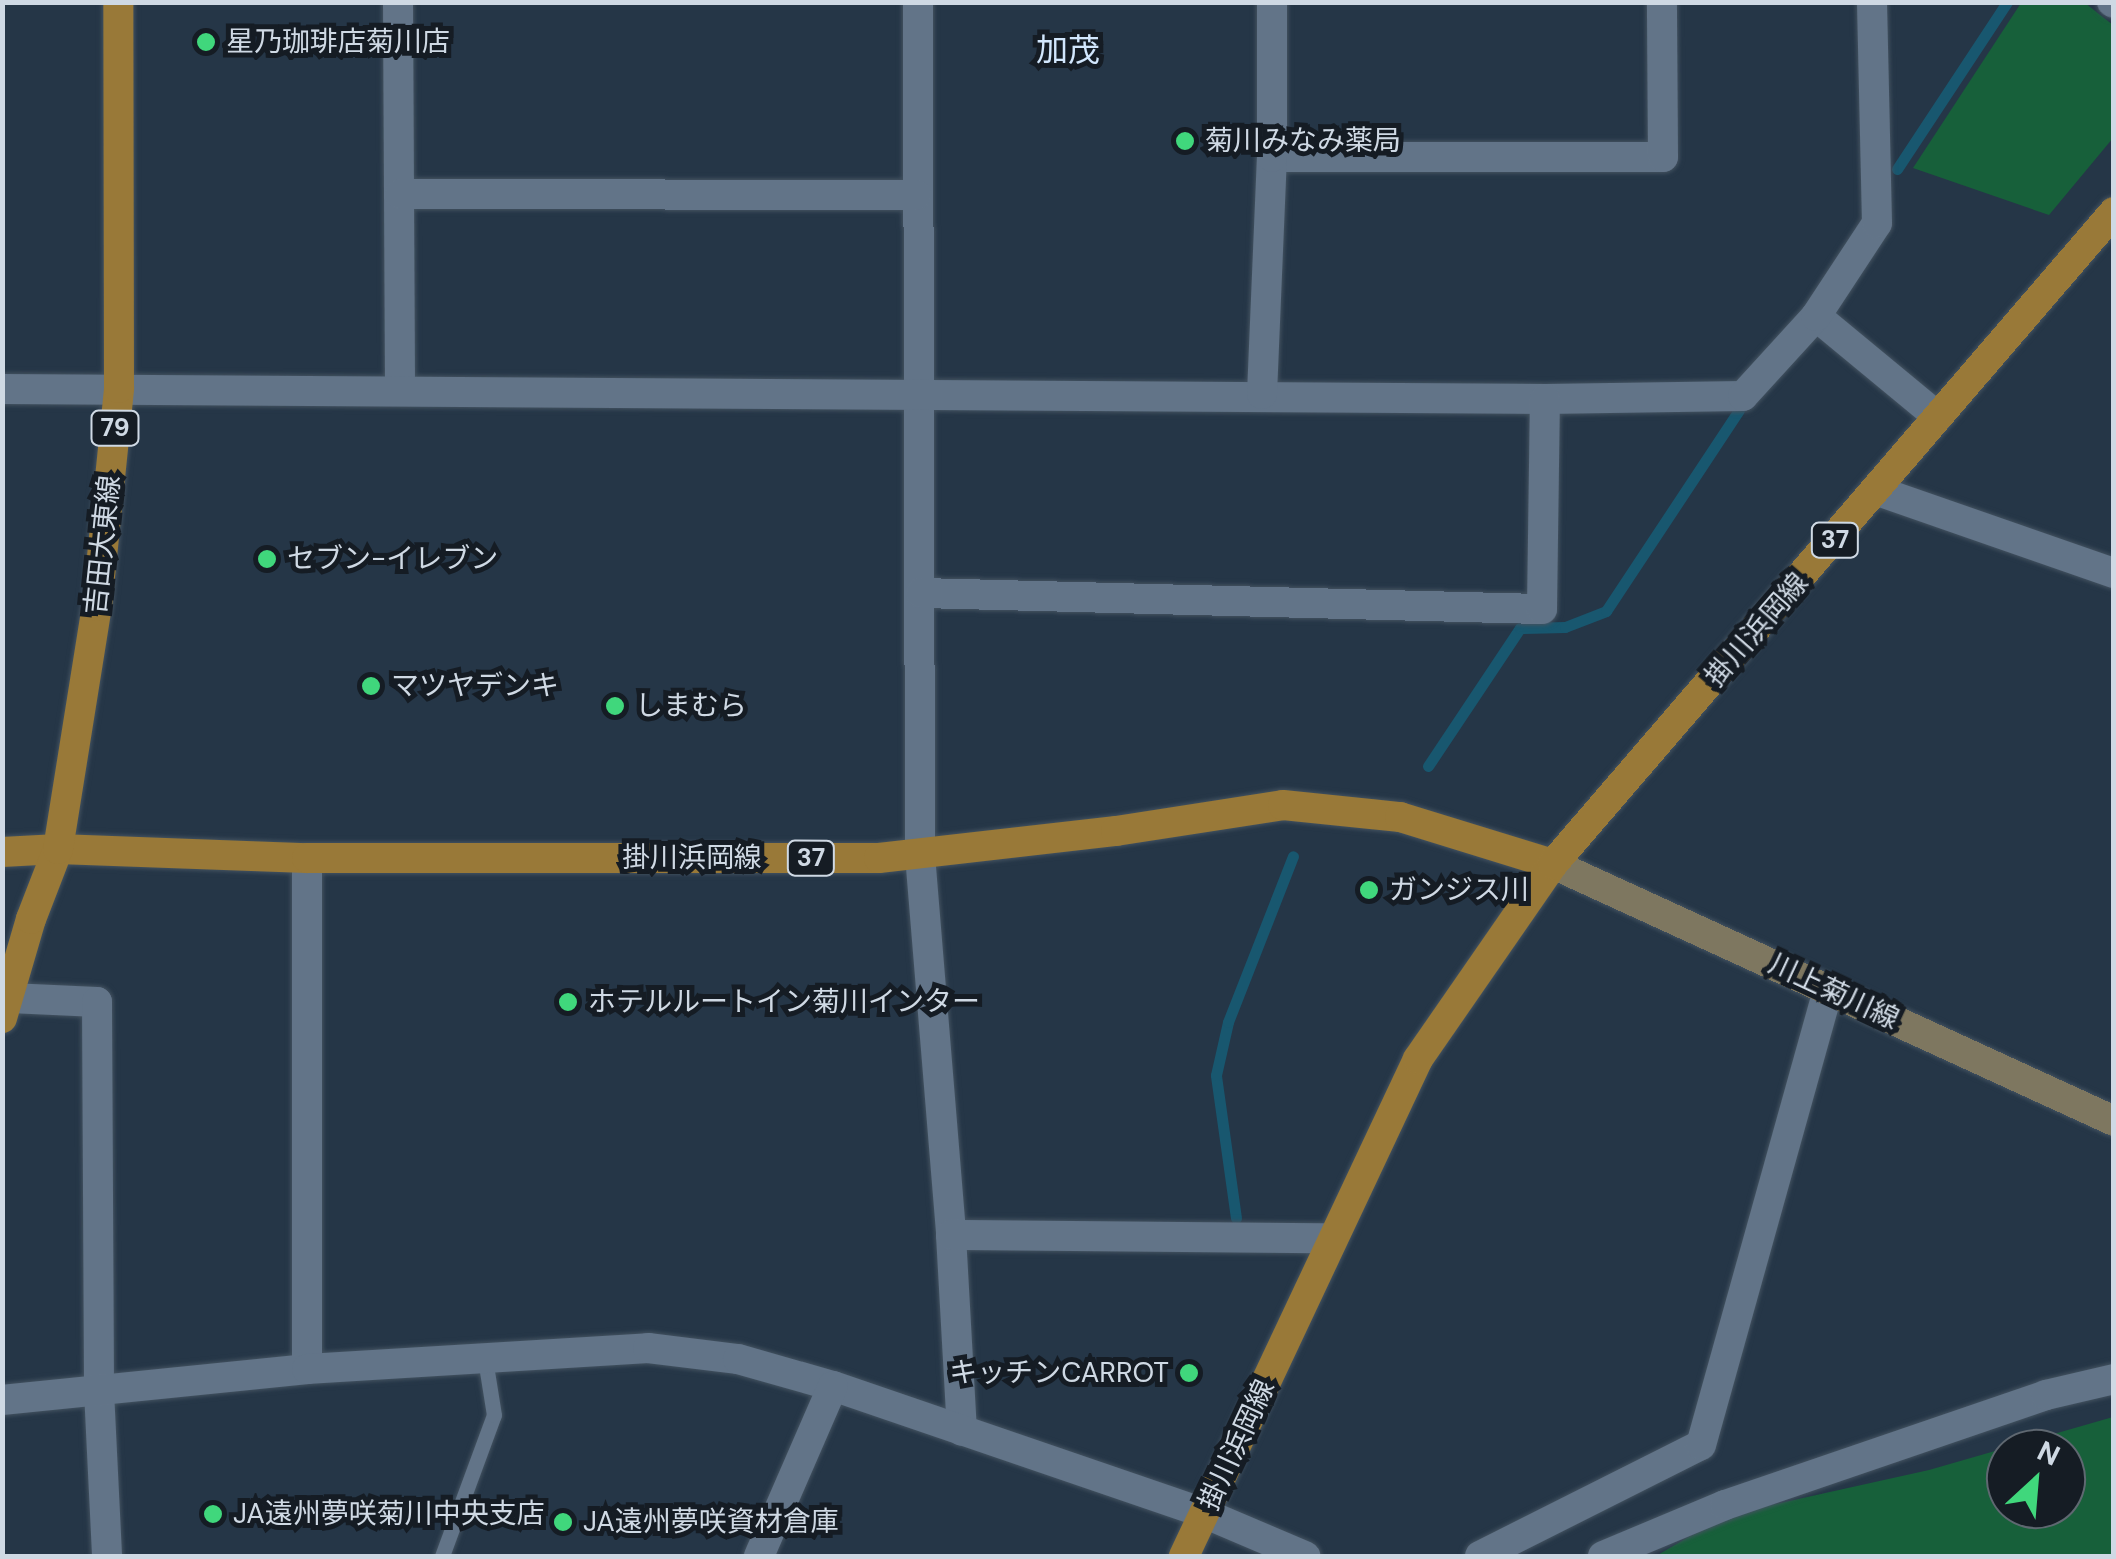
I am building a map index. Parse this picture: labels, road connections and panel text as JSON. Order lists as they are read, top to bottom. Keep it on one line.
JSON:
{"streets":{"main road":["79","37","吉田大東線","掛川浜岡線","川上菊川線"]},"crossings":[["吉田大東線","掛川浜岡線"],["掛川浜岡線","川上菊川線"]],"districts":["加茂"],"places":["星乃珈琲店菊川店","菊川みなみ薬局","セブン-イレブン","マツヤデンキ","しまむら","ガンジス川","ホテルルートイン菊川インター","キッチンCARROT","JA遠州夢咲菊川中央支店","JA遠州夢咲資材倉庫"],"north":"top right"}
